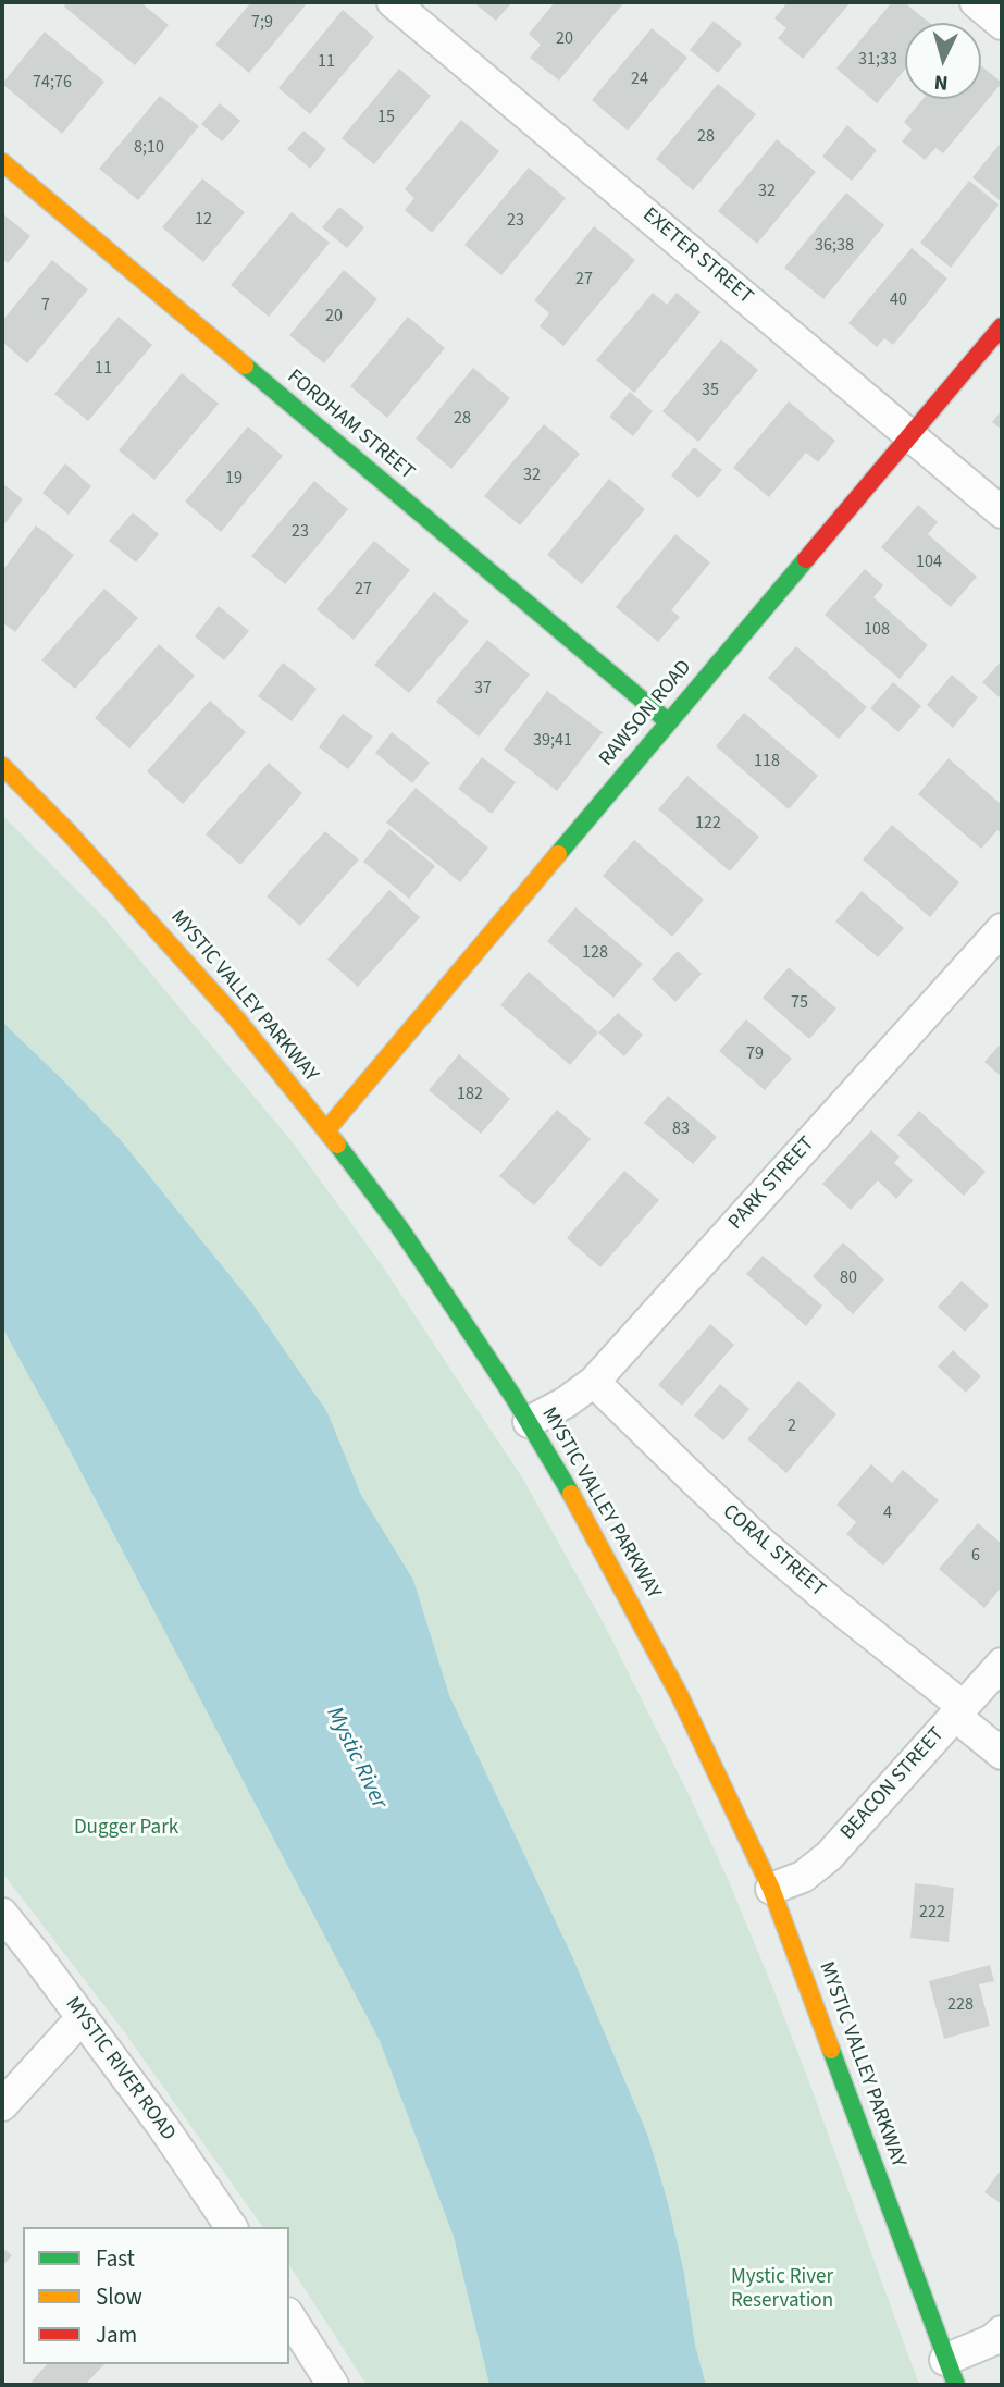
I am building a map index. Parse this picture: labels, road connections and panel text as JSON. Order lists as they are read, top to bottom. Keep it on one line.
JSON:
{"streets":{"street":["EXETER STREET","FORDHAM STREET","RAWSON ROAD","MYSTIC VALLEY PARKWAY","PARK STREET","CORAL STREET","BEACON STREET","MYSTIC RIVER ROAD"]},"crossings":[["EXETER STREET","RAWSON ROAD"],["FORDHAM STREET","RAWSON ROAD"],["RAWSON ROAD","MYSTIC VALLEY PARKWAY"],["MYSTIC VALLEY PARKWAY","PARK STREET"],["MYSTIC VALLEY PARKWAY","BEACON STREET"],["PARK STREET","CORAL STREET"],["CORAL STREET","BEACON STREET"]],"water":["Mystic River"],"parks":["Dugger Park","Mystic River Reservation"],"house_numbers":["7;9","20","31;33","11","24","74;76","15","28","8;10","32","12","23","36;38","27","40","7","20","11","35","28","32","19","23","104","27","108","37","39;41","118","122","128","75","79","182","83","80","2","4","6","222","228"],"legend":["Fast","Slow","Jam"],"north":"bottom"}
